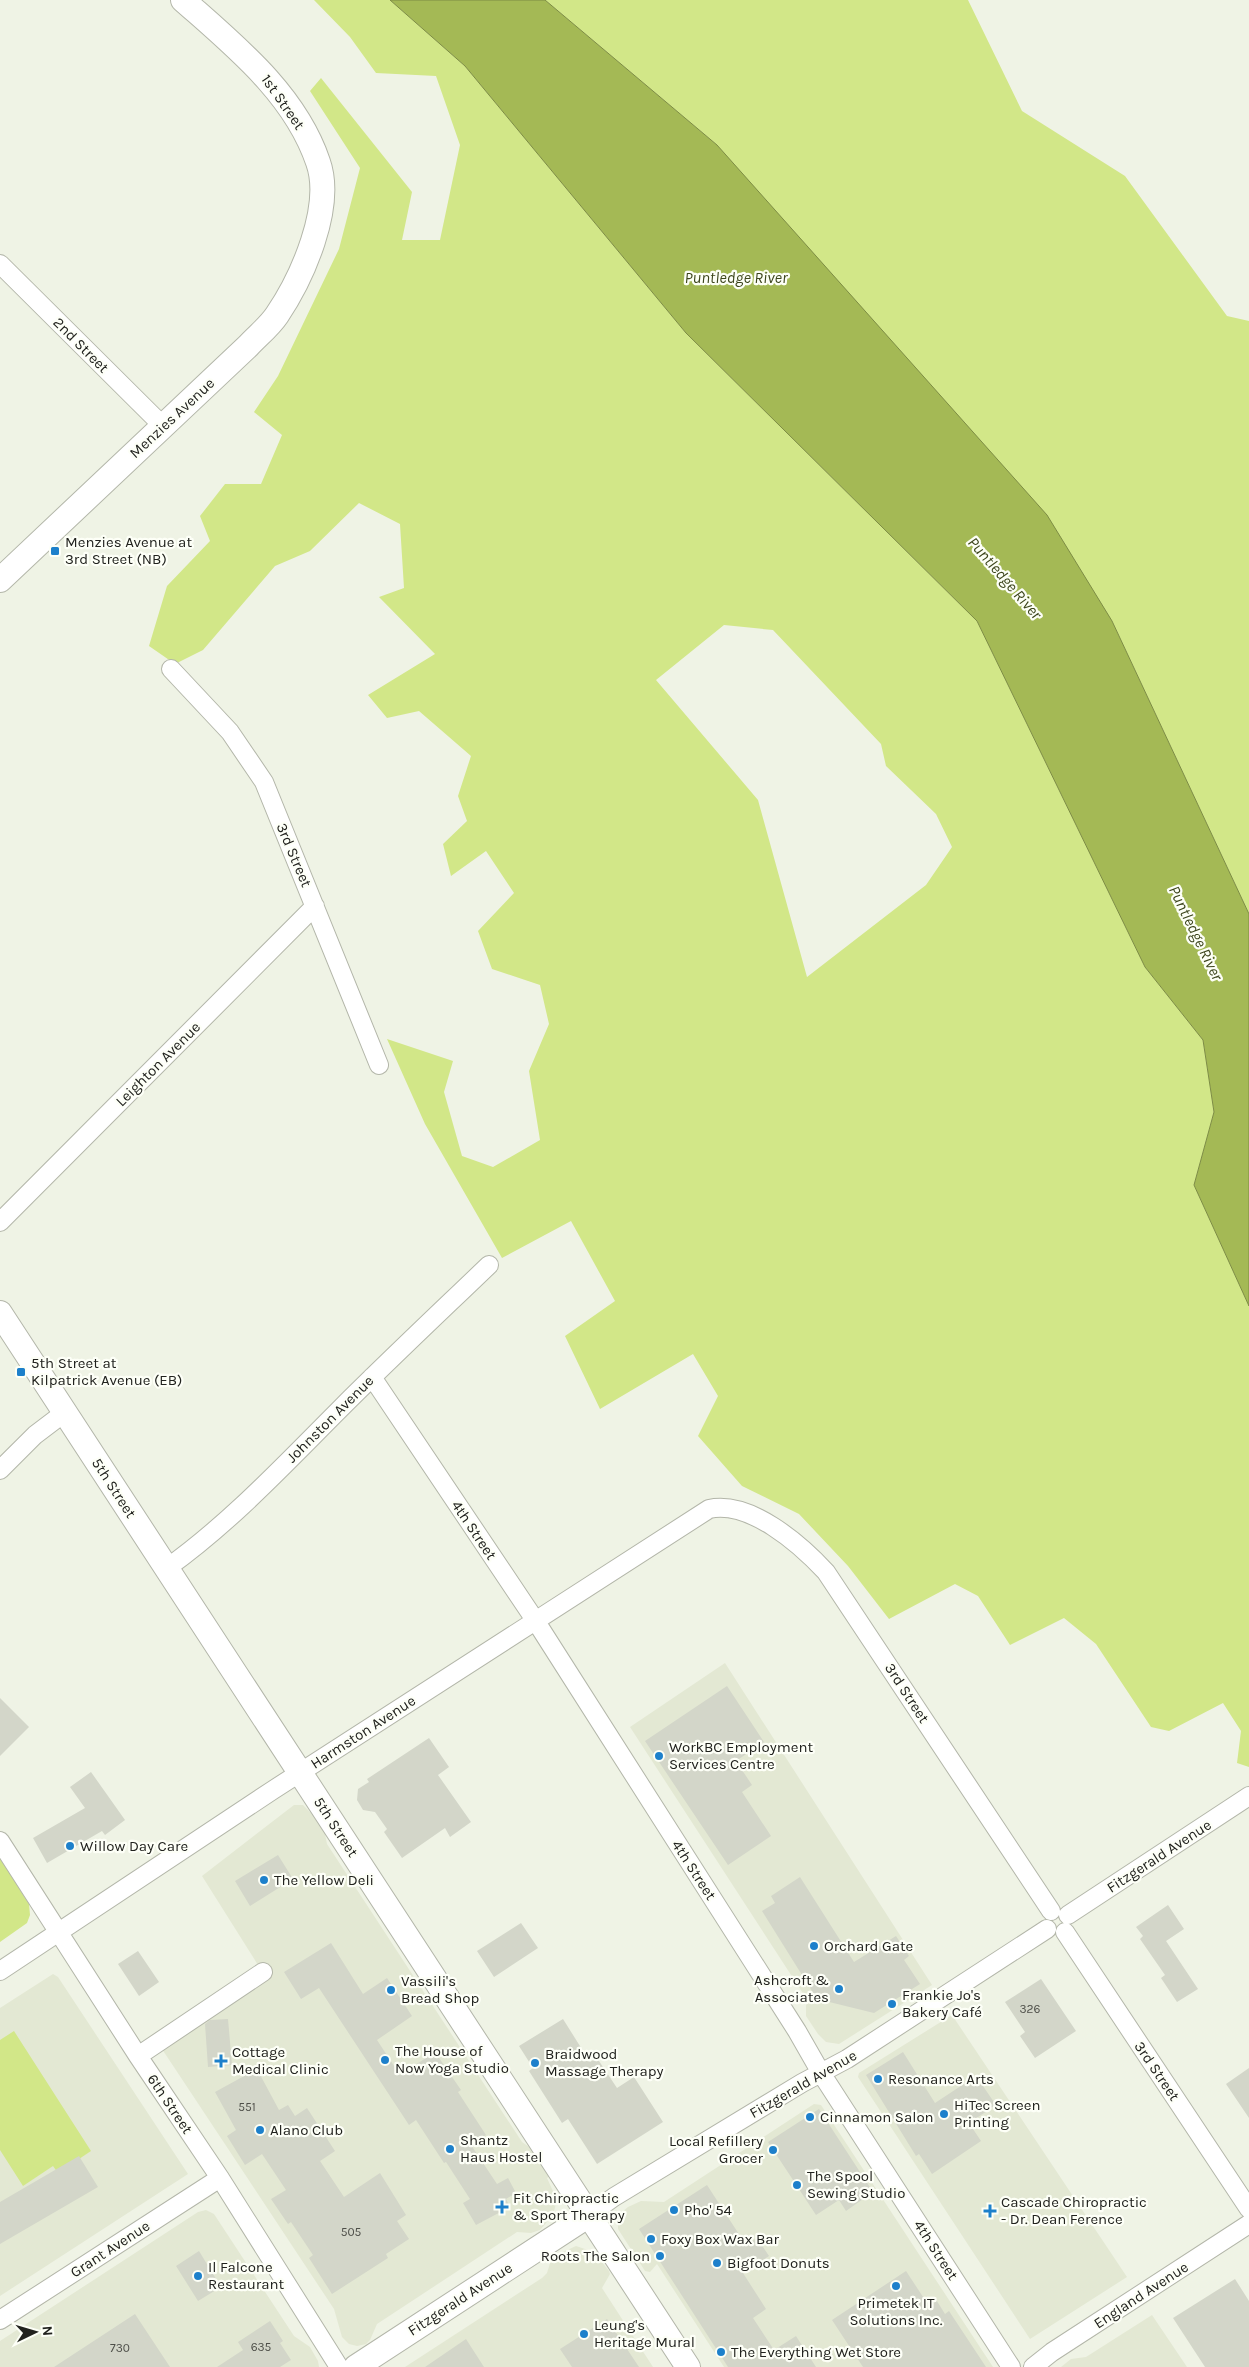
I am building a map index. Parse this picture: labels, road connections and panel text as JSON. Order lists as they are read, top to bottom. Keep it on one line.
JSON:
{"streets":{"street":["1st Street","2nd Street","Menzies Avenue","3rd Street","Leighton Avenue","Johnston Avenue","5th Street","4th Street","Harmston Avenue","Fitzgerald Avenue","6th Street","Grant Avenue","England Avenue"]},"crossings":[["1st Street","Menzies Avenue"],["2nd Street","Menzies Avenue"],["3rd Street","Leighton Avenue"],["3rd Street","Harmston Avenue"],["3rd Street","Fitzgerald Avenue"],["Johnston Avenue","5th Street"],["Johnston Avenue","4th Street"],["5th Street","Harmston Avenue"],["5th Street","Fitzgerald Avenue"],["4th Street","Harmston Avenue"],["4th Street","Fitzgerald Avenue"],["Harmston Avenue","6th Street"],["6th Street","Grant Avenue"]],"water":["Puntledge River"],"places":{"transit":["Menzies Avenue at 3rd Street (NB)","5th Street at Kilpatrick Avenue (EB)"],"other":["WorkBC Employment Services Centre","Willow Day Care","The Yellow Deli","Orchard Gate","Ashcroft & Associates","Vassili's Bread Shop","Frankie Jo's Bakery Café","The House of Now Yoga Studio","Braidwood Massage Therapy","Resonance Arts","HiTec Screen Printing","Cinnamon Salon","Alano Club","Shantz Haus Hostel","Local Refillery Grocer","The Spool Sewing Studio","Pho' 54","Foxy Box Wax Bar","Roots The Salon","Bigfoot Donuts","Il Falcone Restaurant","Primetek IT Solutions Inc.","Leung's Heritage Mural","The Everything Wet Store"],"health":["Cottage Medical Clinic","Fit Chiropractic & Sport Therapy","Cascade Chiropractic - Dr. Dean Ference"]},"house_numbers":["326","551","505","635","730"],"north":"right"}
